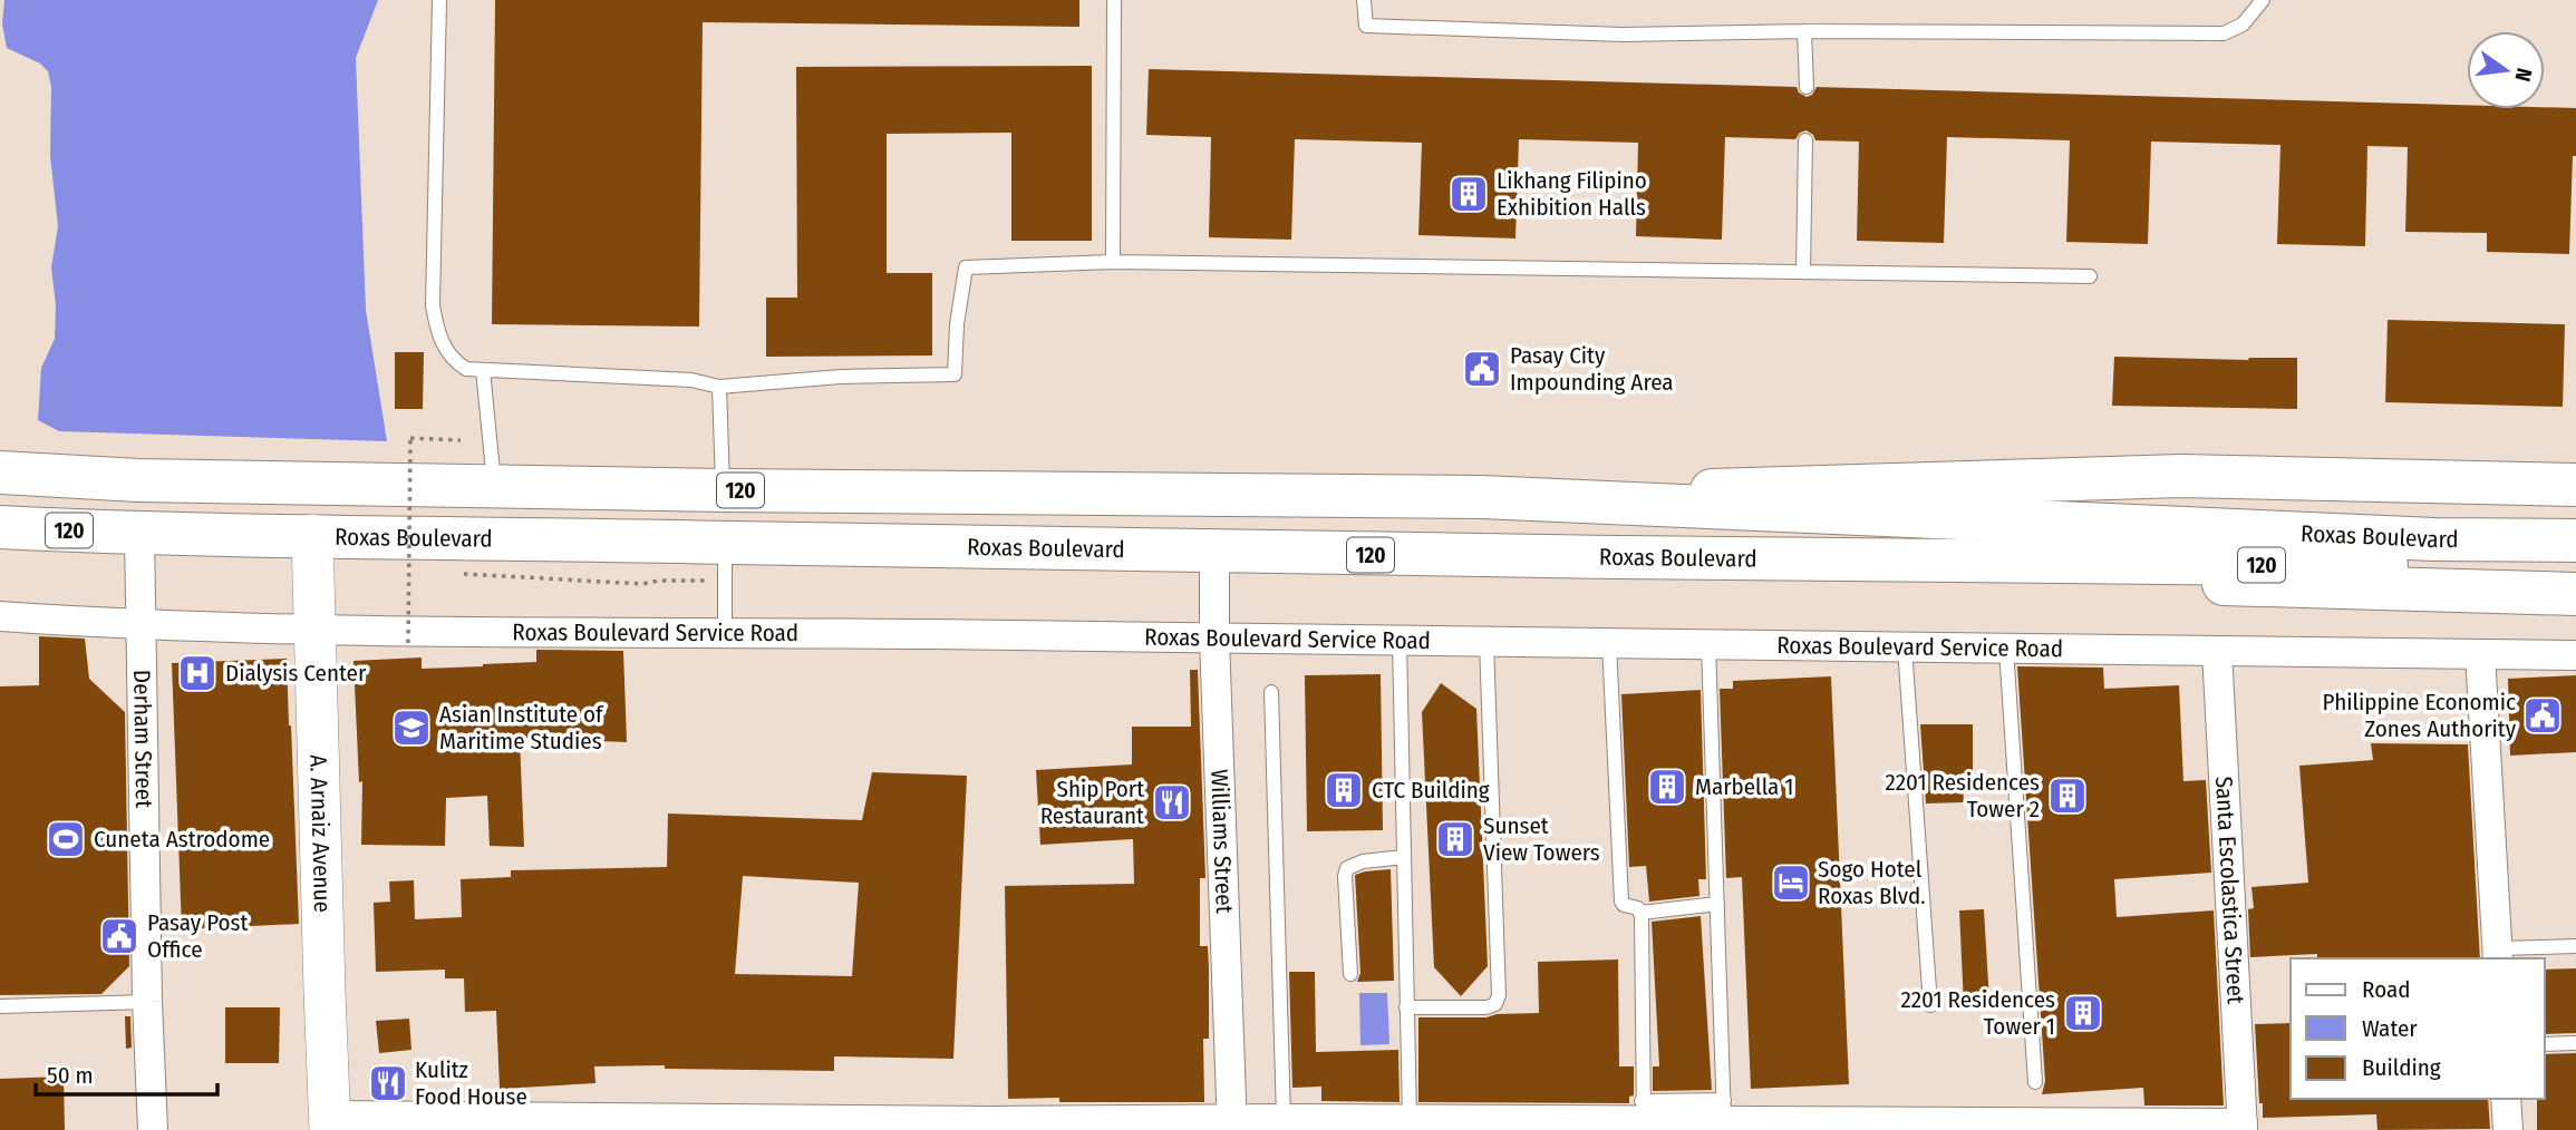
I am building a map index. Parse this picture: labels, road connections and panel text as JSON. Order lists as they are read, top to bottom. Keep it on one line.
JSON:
{"streets":{"main road":["120","Roxas Boulevard","A. Arnaiz Avenue"],"street":["Roxas Boulevard Service Road","Derham Street","Williams Street","Santa Escolastica Street"]},"crossings":[["Roxas Boulevard","Derham Street"],["Roxas Boulevard","A. Arnaiz Avenue"],["Roxas Boulevard","Williams Street"],["Roxas Boulevard Service Road","Derham Street"],["Roxas Boulevard Service Road","A. Arnaiz Avenue"],["Roxas Boulevard Service Road","Williams Street"],["Roxas Boulevard Service Road","Santa Escolastica Street"]],"places":{"building":["Likhang Filipino Exhibition Halls","Marbella 1","CTC Building","2201 Residences Tower 2","Sunset View Towers","2201 Residences Tower 1"],"public building":["Pasay City Impounding Area","Philippine Economic Zones Authority","Pasay Post Office"],"hospital":["Dialysis Center"],"school or university":["Asian Institute of Maritime Studies"],"restaurant":["Ship Port Restaurant","Kulitz Food House"],"sports":["Cuneta Astrodome"],"hotel":["Sogo Hotel Roxas Blvd."]},"legend":["Road","Water","Building"],"scale_bar":"50 m","north":"right"}
